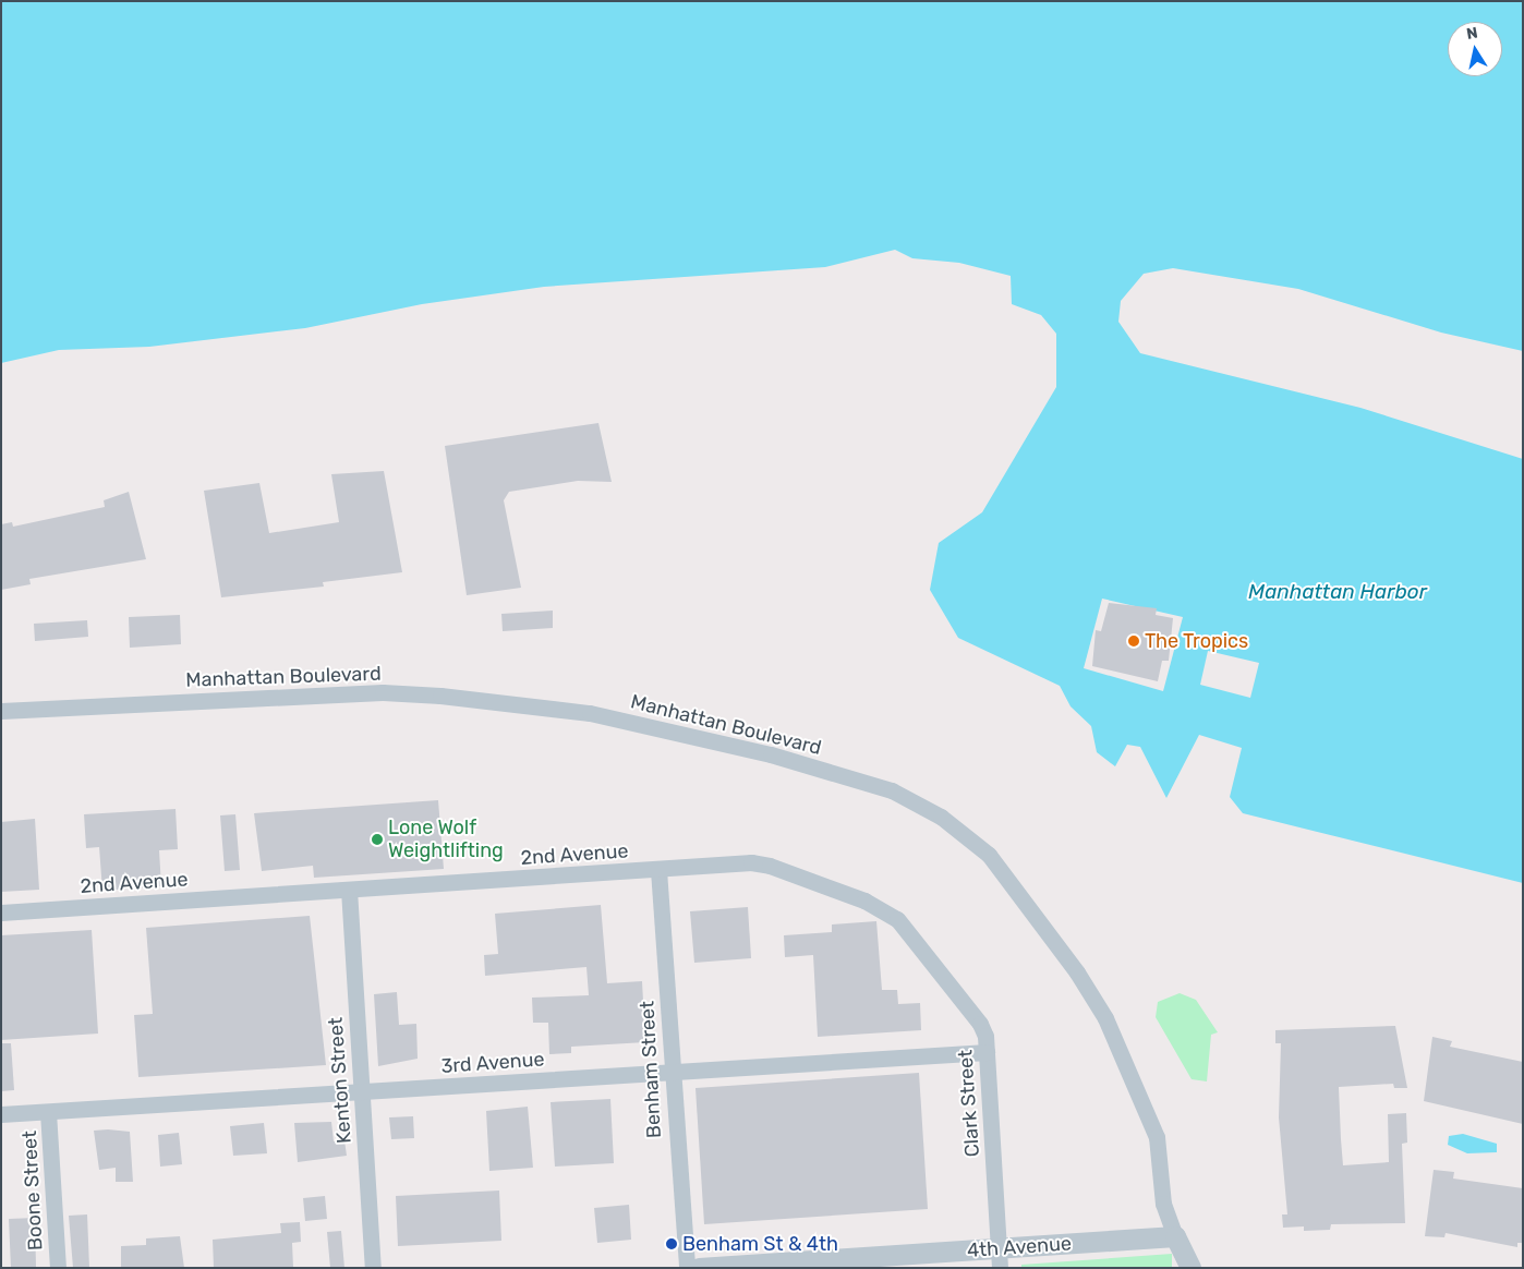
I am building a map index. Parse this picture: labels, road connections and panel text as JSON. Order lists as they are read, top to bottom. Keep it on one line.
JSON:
{"streets":{"street":["Manhattan Boulevard","2nd Avenue","3rd Avenue","Benham Street","Kenton Street","Clark Street","Boone Street","4th Avenue"]},"crossings":[["Manhattan Boulevard","4th Avenue"],["2nd Avenue","Benham Street"],["2nd Avenue","Kenton Street"],["2nd Avenue","Clark Street"],["3rd Avenue","Benham Street"],["3rd Avenue","Kenton Street"],["3rd Avenue","Clark Street"],["3rd Avenue","Boone Street"],["Clark Street","4th Avenue"]],"water":["Manhattan Harbor"],"places":["The Tropics","Lone Wolf Weightlifting","Benham St & 4th"],"north":"top"}
